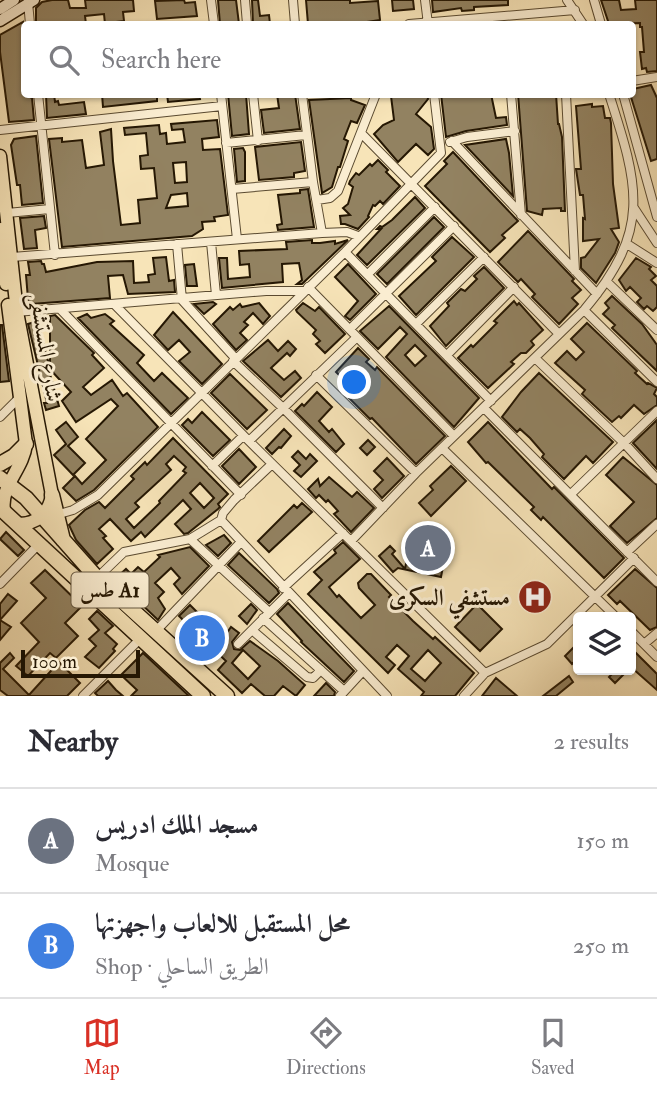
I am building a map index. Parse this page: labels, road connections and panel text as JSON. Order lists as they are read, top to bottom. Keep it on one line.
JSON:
{"streets":{"highway":["طس A1"],"main road":["شارع المستشفى"]},"crossings":[["شارع المستشفى","طس A1"]],"places":{"hospital":["مستشفي السكرى"]},"scale_bar":"100 m","page":{"search":"Search here","pins":["A","B"],"scale":"100 m","heading":["Nearby","2 results"],"list":[{"mark":"A","name":"مسجد الملك ادريس","note":"Mosque","value":"150 m"},{"mark":"B","name":"محل المستقبل للالعاب واجهزتها","note":"Shop · الطريق الساحلي","value":"250 m"}],"nav":["Map","Directions","Saved"]}}
